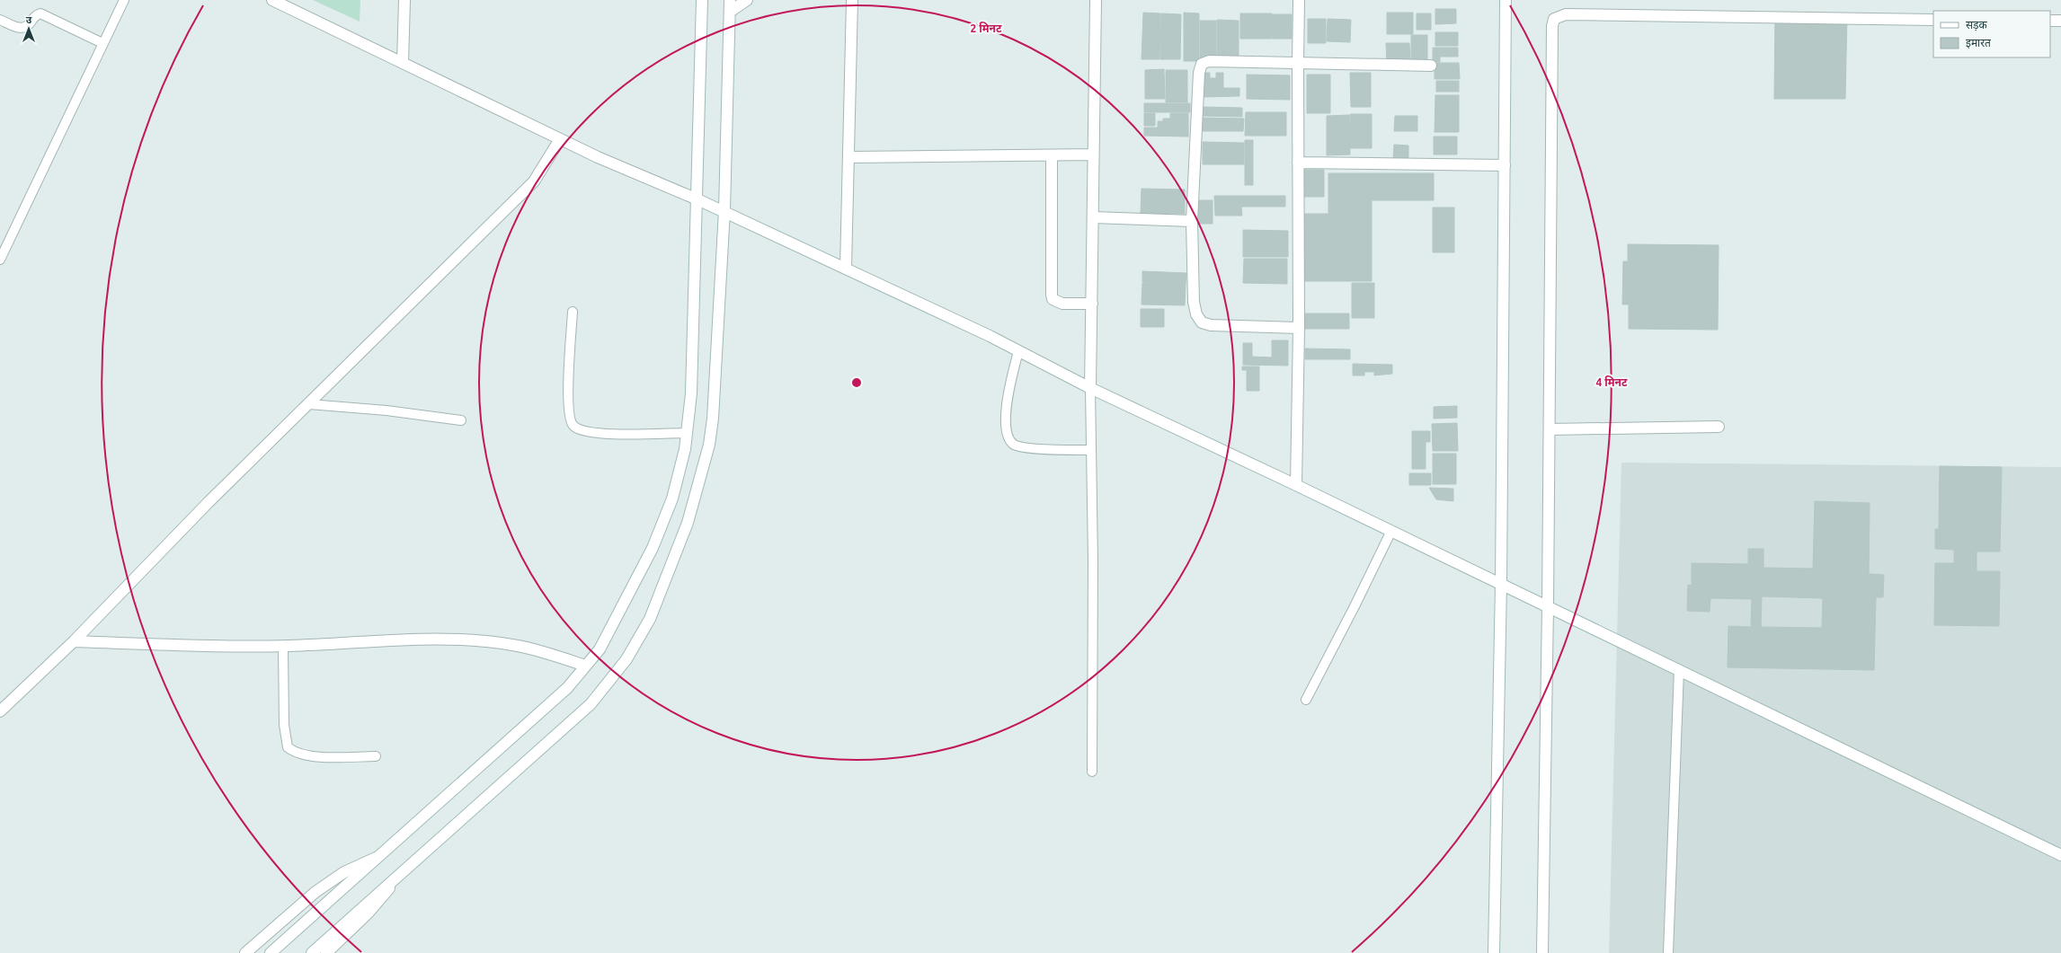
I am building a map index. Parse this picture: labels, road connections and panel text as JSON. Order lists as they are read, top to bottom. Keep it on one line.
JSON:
{"legend":["सड़क","इमारत"],"north":"top","rings":["2 मिनट","4 मिनट"]}
